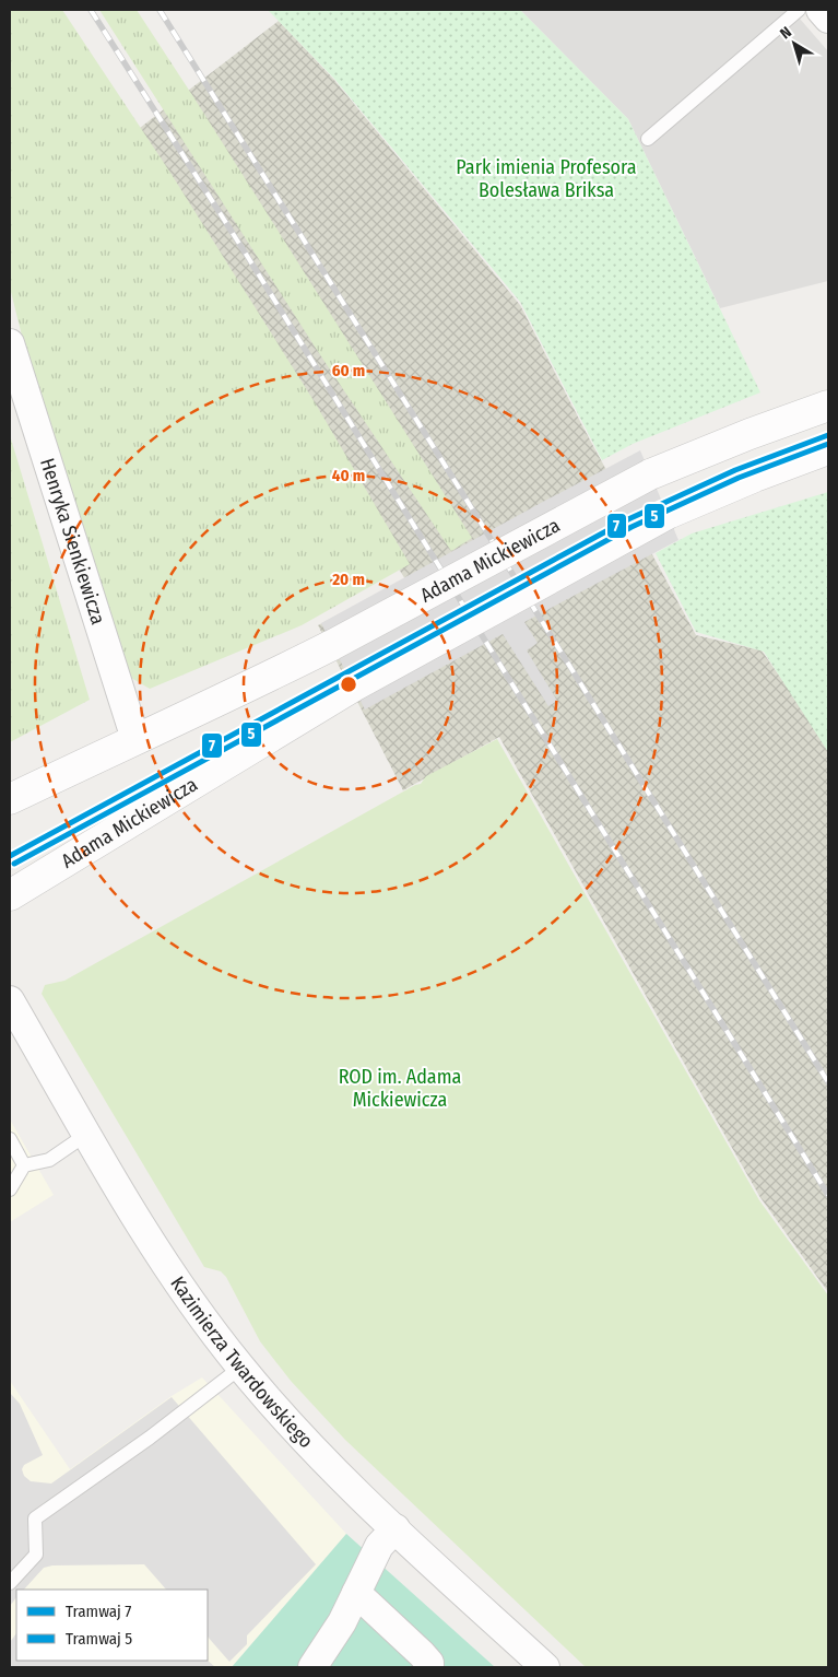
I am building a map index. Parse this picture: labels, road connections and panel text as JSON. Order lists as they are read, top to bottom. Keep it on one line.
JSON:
{"streets":{"street":["Henryka Sienkiewicza","Adama Mickiewicza","Kazimierza Twardowskiego"]},"crossings":[["Henryka Sienkiewicza","Adama Mickiewicza"]],"parks":["Park imienia Profesora Bolesława Briksa","ROD im. Adama Mickiewicza"],"lines":["tram line 7","tram line 5"],"legend":["Tramwaj 7","Tramwaj 5"],"north":"top left","rings":["60 m","40 m","20 m"]}
